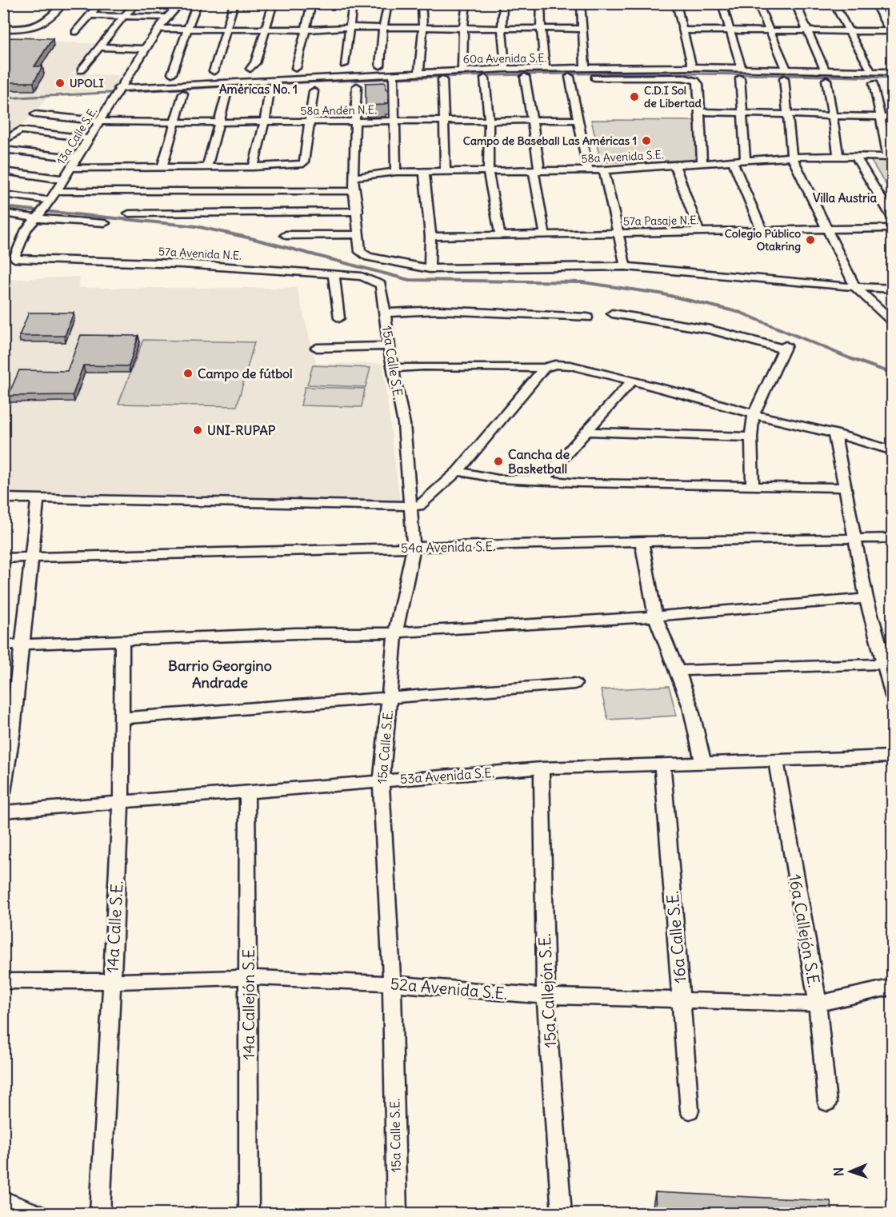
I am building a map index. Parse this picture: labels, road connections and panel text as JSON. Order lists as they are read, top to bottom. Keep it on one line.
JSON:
{"streets":{"street":["60a Avenida S.E.","58a Andén N.E.","13a Calle S.E.","58a Avenida S.E.","57a Pasaje N.E.","57a Avenida N.E.","15a Calle S.E.","54a Avenida S.E.","53a Avenida S.E.","14a Calle S.E.","16a Callejón S.E.","16a Calle S.E.","52a Avenida S.E.","15a Callejón S.E.","14a Callejón S.E."]},"crossings":[["60a Avenida S.E.","13a Calle S.E."],["58a Andén N.E.","13a Calle S.E."],["13a Calle S.E.","57a Avenida N.E."],["57a Avenida N.E.","15a Calle S.E."],["15a Calle S.E.","54a Avenida S.E."],["15a Calle S.E.","53a Avenida S.E."],["15a Calle S.E.","52a Avenida S.E."],["53a Avenida S.E.","14a Calle S.E."],["53a Avenida S.E.","16a Callejón S.E."],["53a Avenida S.E.","16a Calle S.E."],["53a Avenida S.E.","15a Callejón S.E."],["53a Avenida S.E.","14a Callejón S.E."],["14a Calle S.E.","52a Avenida S.E."],["16a Callejón S.E.","52a Avenida S.E."],["16a Calle S.E.","52a Avenida S.E."],["52a Avenida S.E.","15a Callejón S.E."],["52a Avenida S.E.","14a Callejón S.E."]],"districts":["Américas No. 1","Villa Austria","Barrio Georgino Andrade"],"places":["UPOLI","C.D.I Sol de Libertad","Campo de Baseball Las Américas 1","Colegio Público Otakring","Campo de fútbol","UNI-RUPAP","Cancha de Basketball"],"north":"left"}
